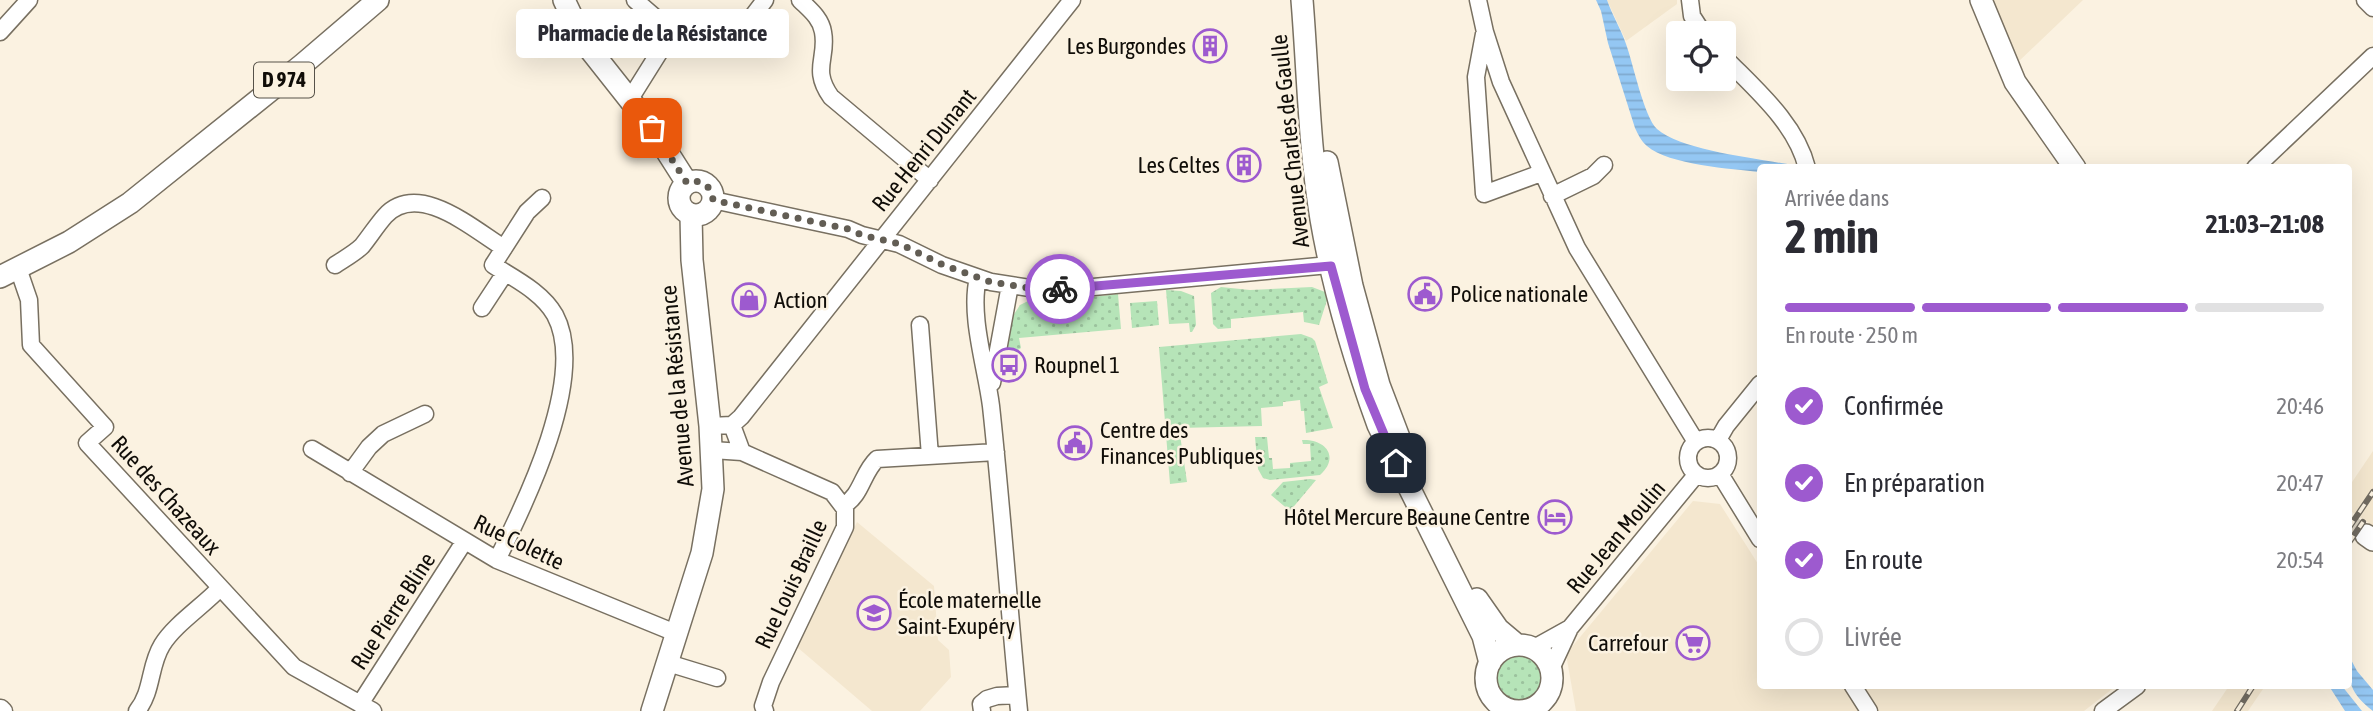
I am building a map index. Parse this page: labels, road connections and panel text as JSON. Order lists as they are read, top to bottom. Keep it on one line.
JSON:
{"streets":{"main road":["D 974","Avenue Charles de Gaulle","Avenue de la Résistance"],"street":["Rue Henri Dunant","Rue des Chazeaux","Rue Jean Moulin","Rue Colette","Rue Louis Braille","Rue Pierre Bline"]},"crossings":[["D 974","Rue des Chazeaux"],["Avenue Charles de Gaulle","Rue Jean Moulin"],["Avenue de la Résistance","Rue Colette"],["Rue des Chazeaux","Rue Pierre Bline"],["Rue Colette","Rue Pierre Bline"]],"places":{"building":["Les Burgondes","Les Celtes"],"other":["Pharmacie de la Résistance"],"public building":["Police nationale","Centre des Finances Publiques"],"shop":["Action"],"bus stop":["Roupnel 1"],"hotel":["Hôtel Mercure Beaune Centre"],"school or university":["École maternelle Saint-Exupéry"],"supermarket":["Carrefour"]},"page":{"bubble":"Pharmacie de la Résistance","heading":["2 min","Arrivée dans","21:03–21:08"],"bar":"En route · 250 m","list":[["Confirmée","20:46"],["En préparation","20:47"],["En route","20:54"],"Livrée"]}}
